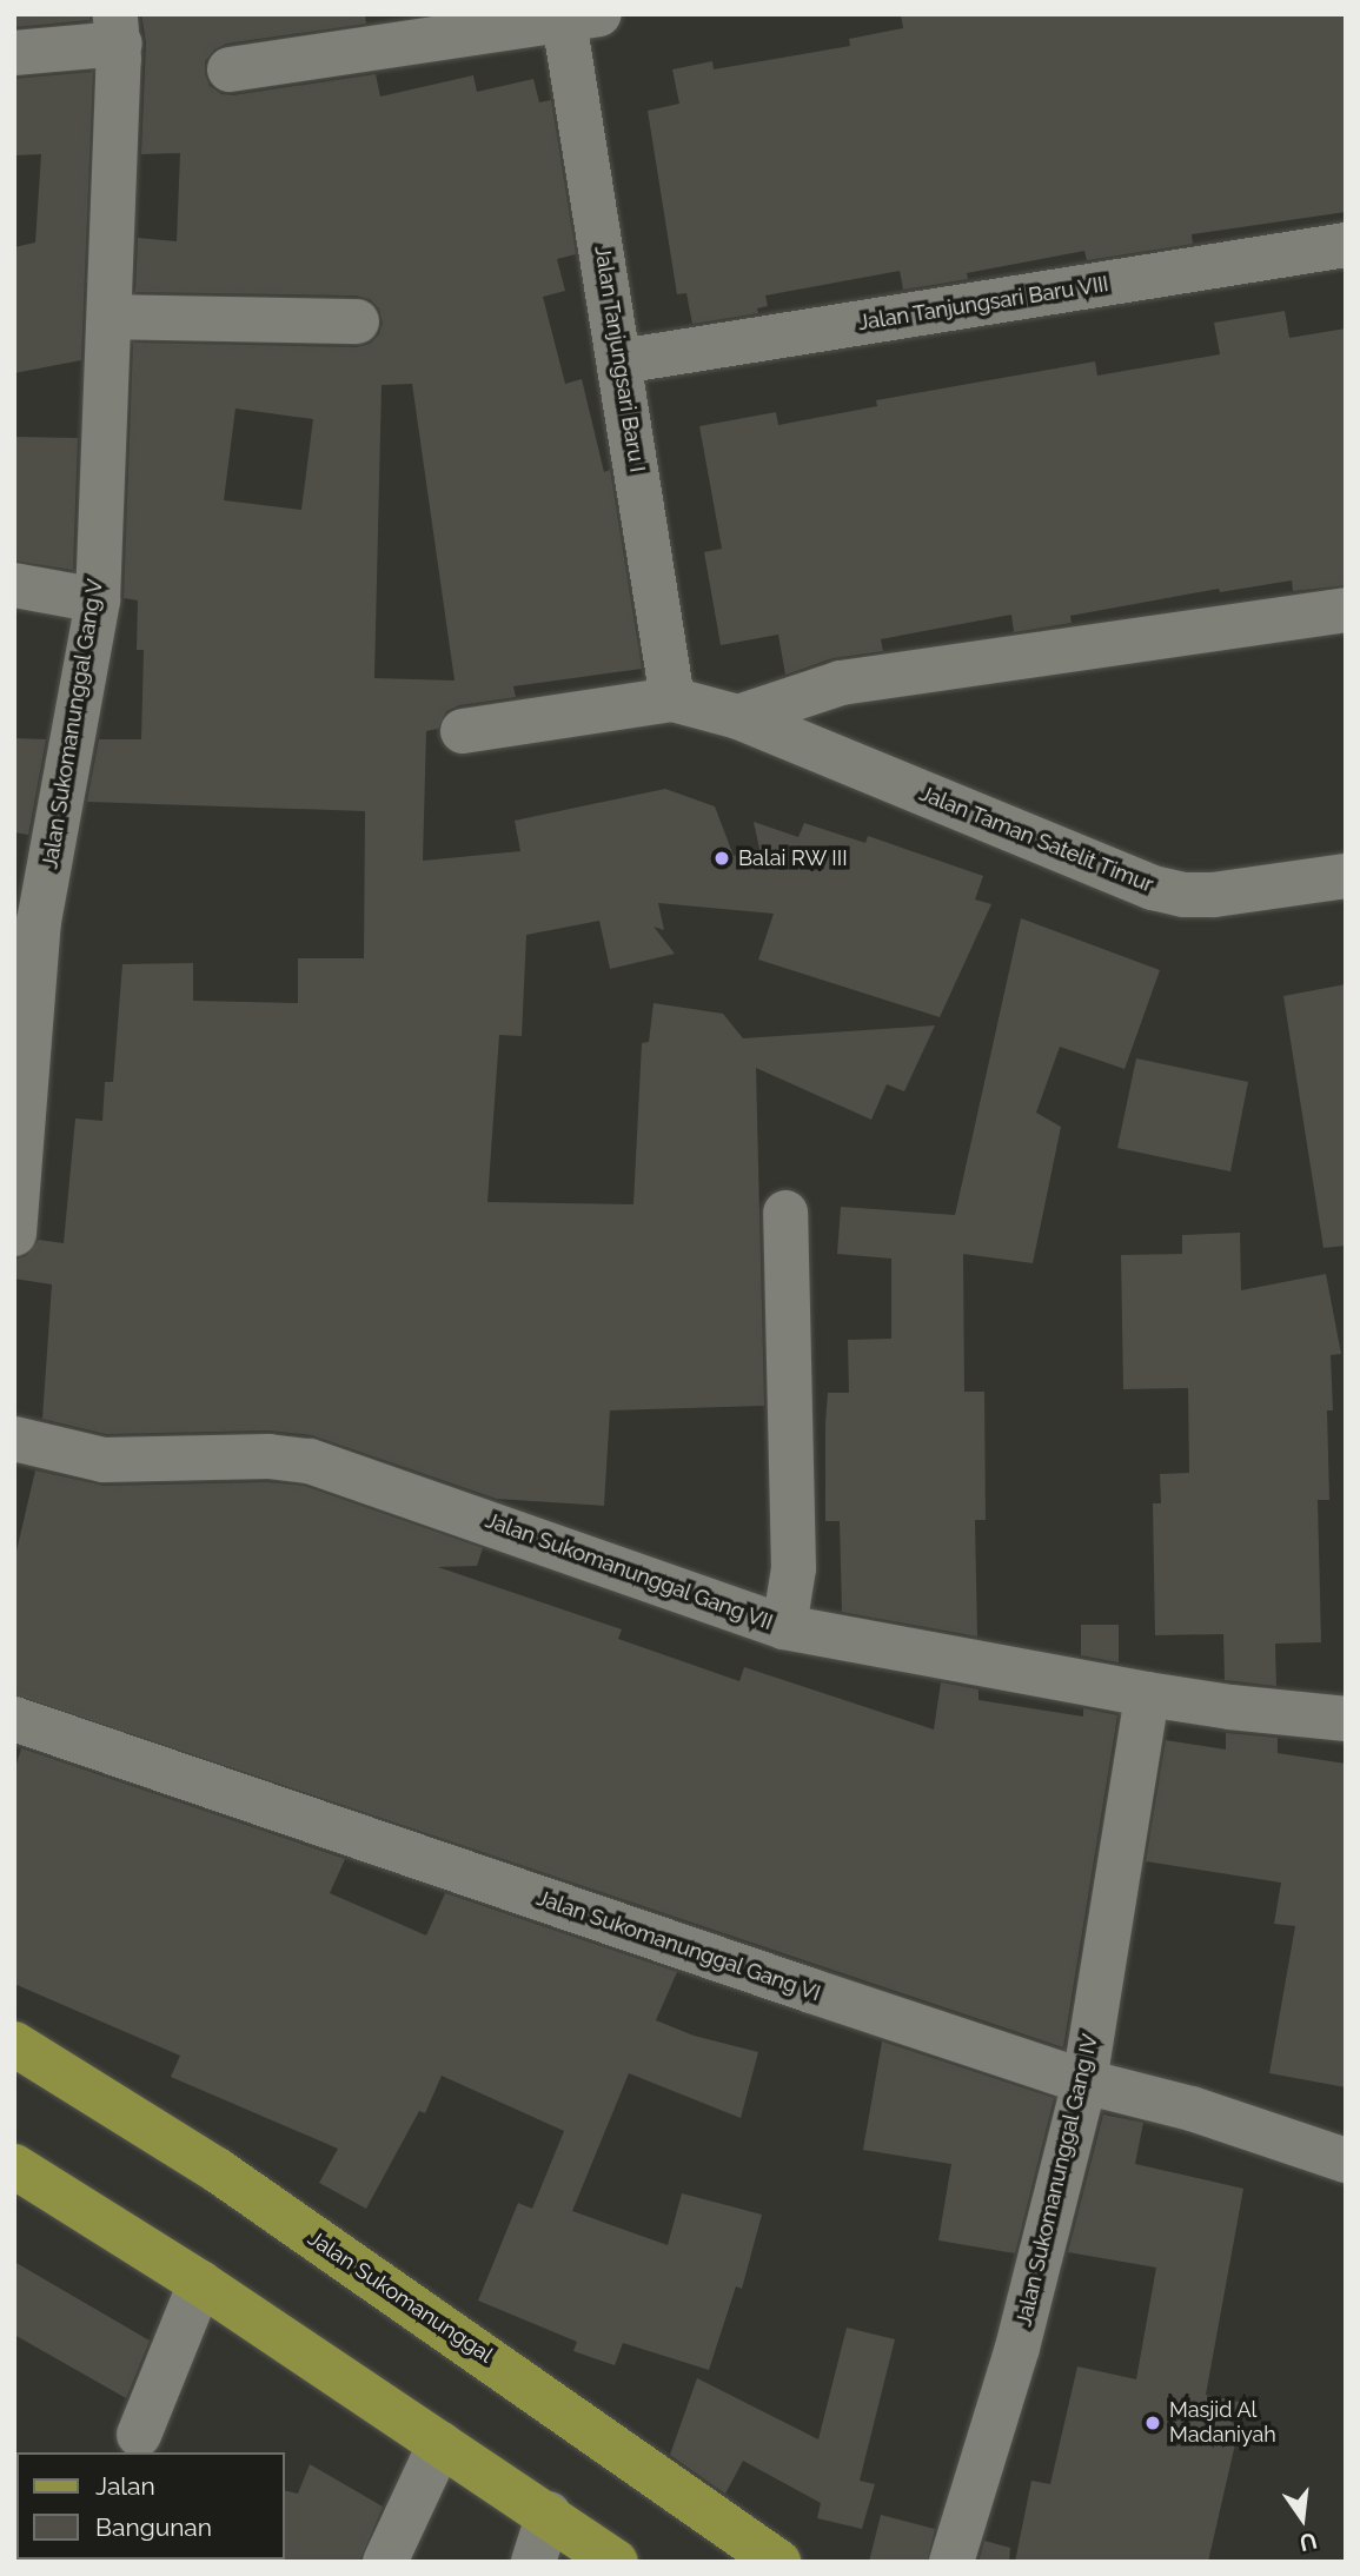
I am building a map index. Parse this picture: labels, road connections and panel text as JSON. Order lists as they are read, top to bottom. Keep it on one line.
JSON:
{"streets":{"main road":["Jalan Sukomanunggal"],"street":["Jalan Tanjungsari Baru VIII","Jalan Tanjungsari Baru I","Jalan Sukomanunggal Gang V","Jalan Taman Satelit Timur","Jalan Sukomanunggal Gang VII","Jalan Sukomanunggal Gang VI","Jalan Sukomanunggal Gang IV"]},"crossings":[["Jalan Tanjungsari Baru VIII","Jalan Tanjungsari Baru I"],["Jalan Tanjungsari Baru I","Jalan Taman Satelit Timur"],["Jalan Sukomanunggal Gang VII","Jalan Sukomanunggal Gang IV"],["Jalan Sukomanunggal Gang VI","Jalan Sukomanunggal Gang IV"]],"places":["Balai RW III","Masjid Al Madaniyah"],"legend":["Jalan","Bangunan"],"north":"bottom"}
